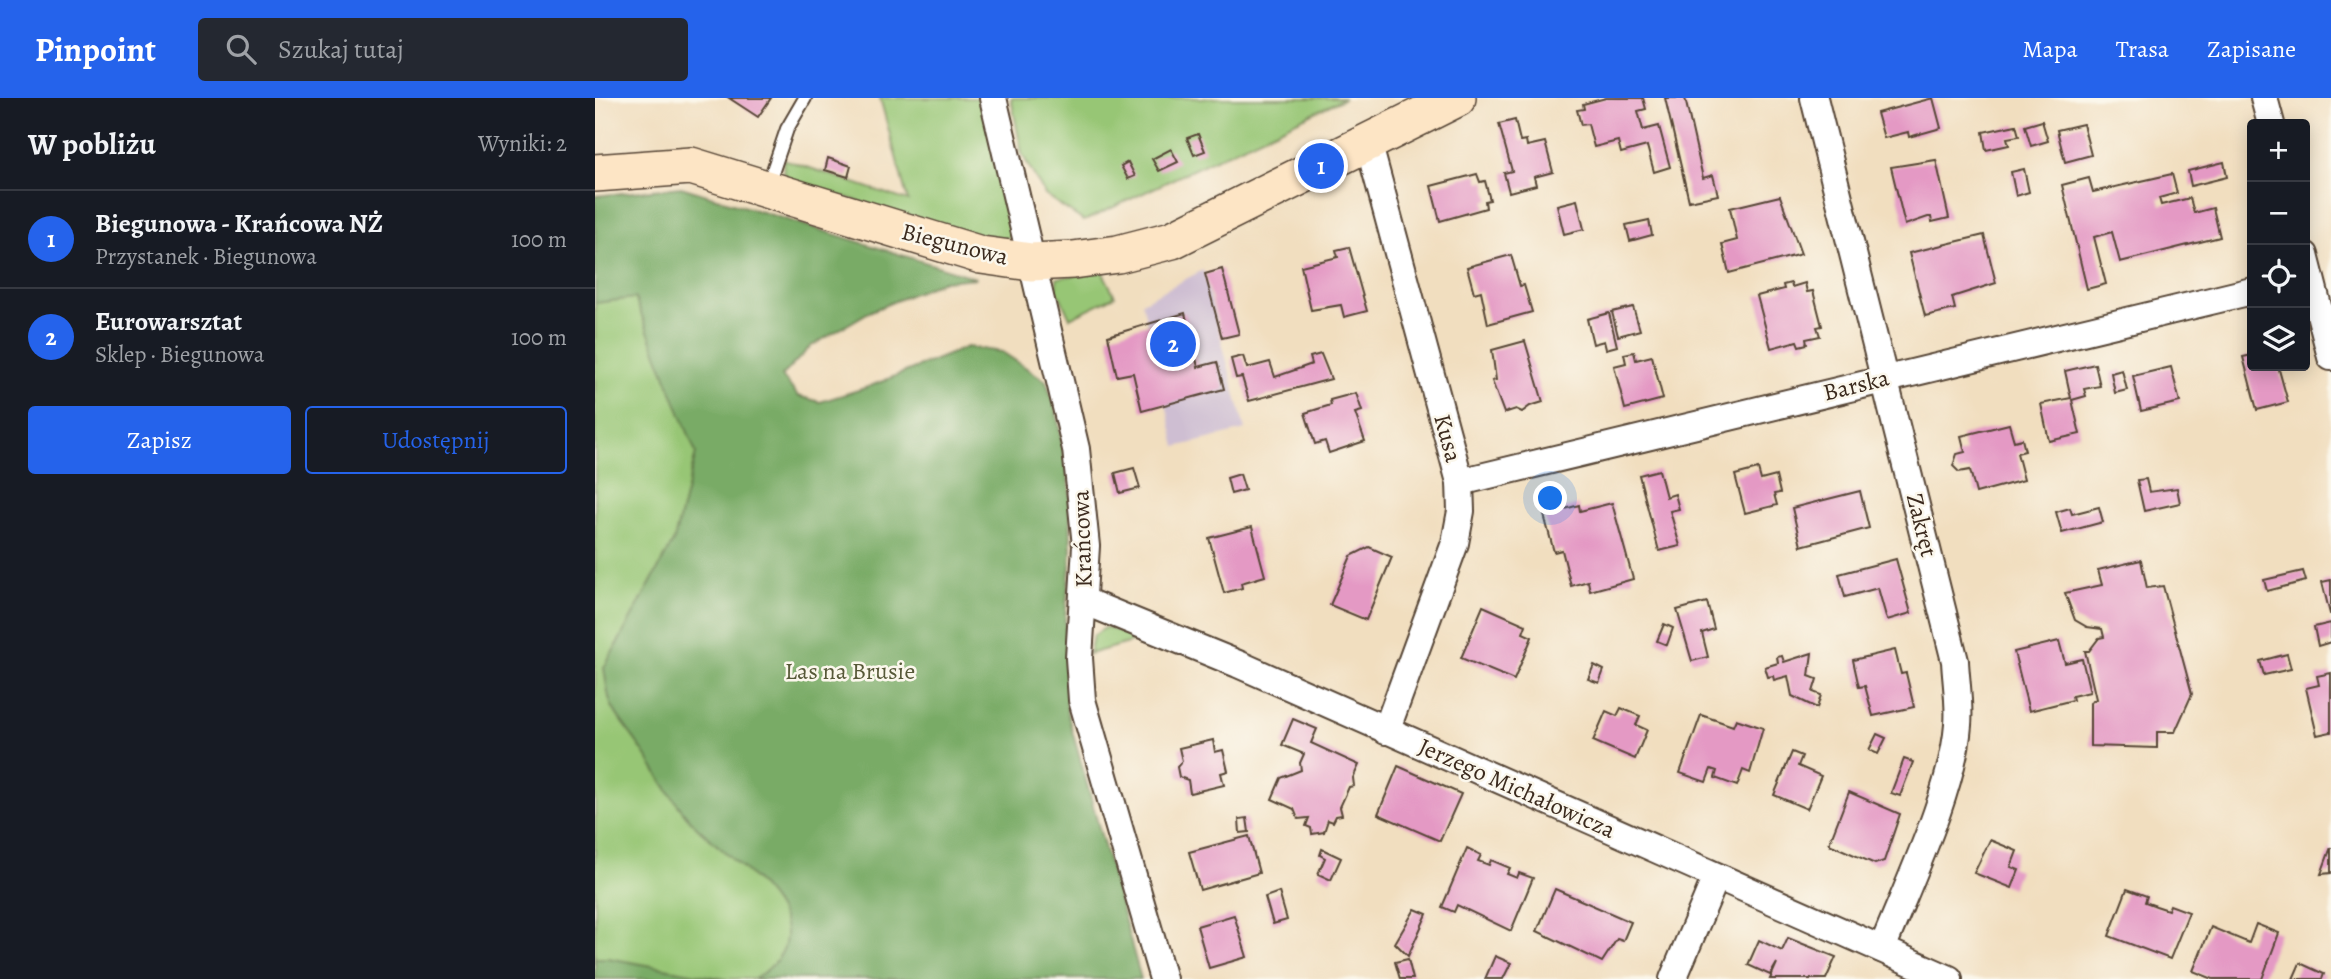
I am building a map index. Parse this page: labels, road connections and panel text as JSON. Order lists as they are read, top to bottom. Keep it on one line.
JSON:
{"streets":{"street":["Biegunowa","Barska","Kusa","Zakręt","Krańcowa","Jerzego Michałowicza"]},"crossings":[["Biegunowa","Kusa"],["Biegunowa","Krańcowa"],["Barska","Kusa"],["Barska","Zakręt"],["Kusa","Jerzego Michałowicza"],["Zakręt","Jerzego Michałowicza"],["Krańcowa","Jerzego Michałowicza"]],"parks":["Las na Brusie"],"page":{"header":"Pinpoint","search":"Szukaj tutaj","nav":["Mapa","Trasa","Zapisane"],"heading":["W pobliżu","Wyniki: 2"],"map_buttons":["+","−"],"pins":["1","2"],"list":[{"mark":"1","name":"Biegunowa - Krańcowa NŻ","note":"Przystanek · Biegunowa","value":"100 m"},{"mark":"2","name":"Eurowarsztat","note":"Sklep · Biegunowa","value":"100 m"}],"buttons":["Zapisz","Udostępnij"]}}
